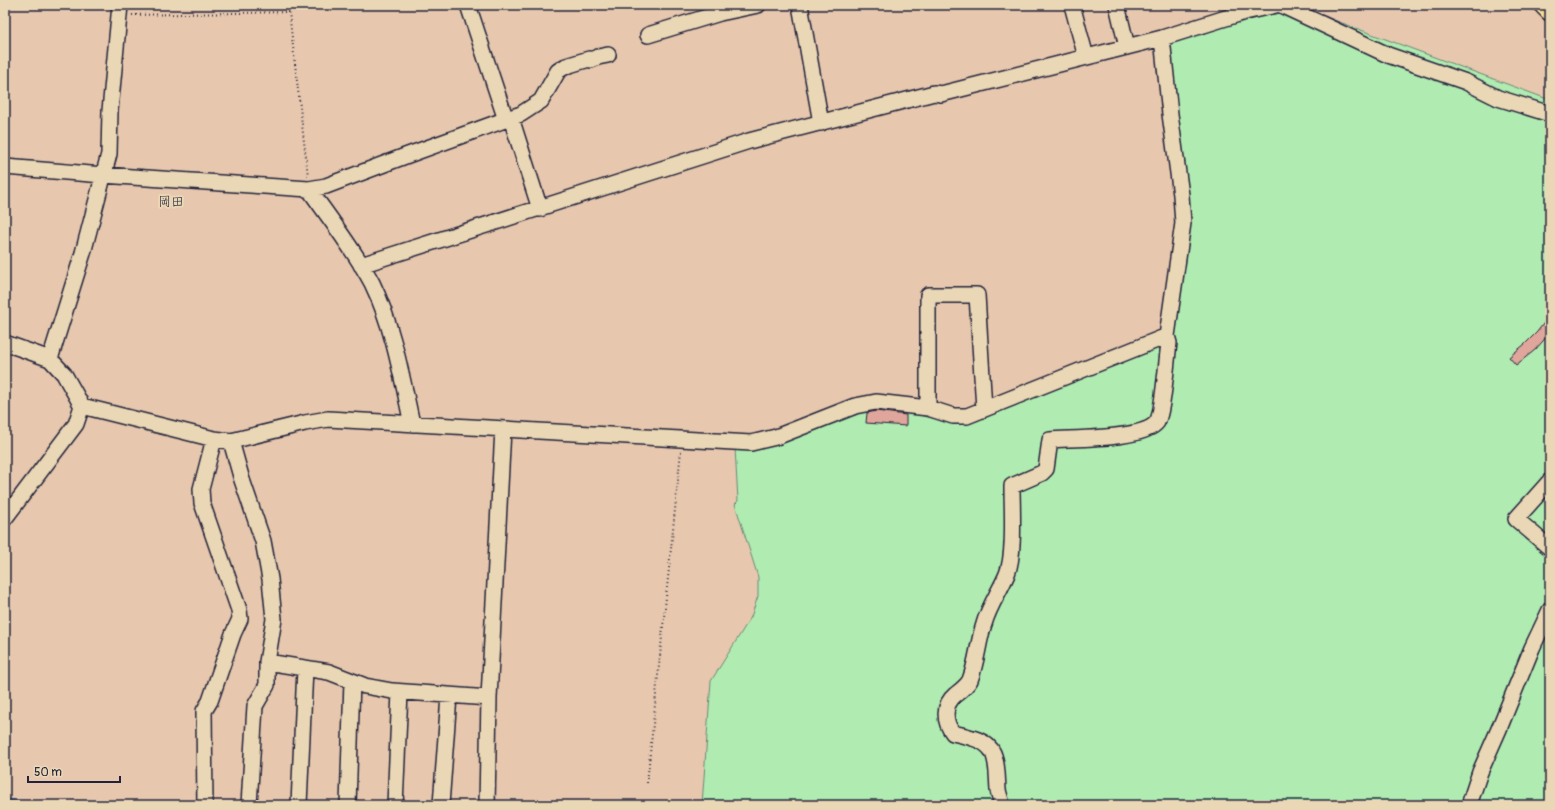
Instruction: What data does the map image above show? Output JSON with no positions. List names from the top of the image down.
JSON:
{
  "districts": ["岡田"],
  "scale_bar": "50 m"
}
